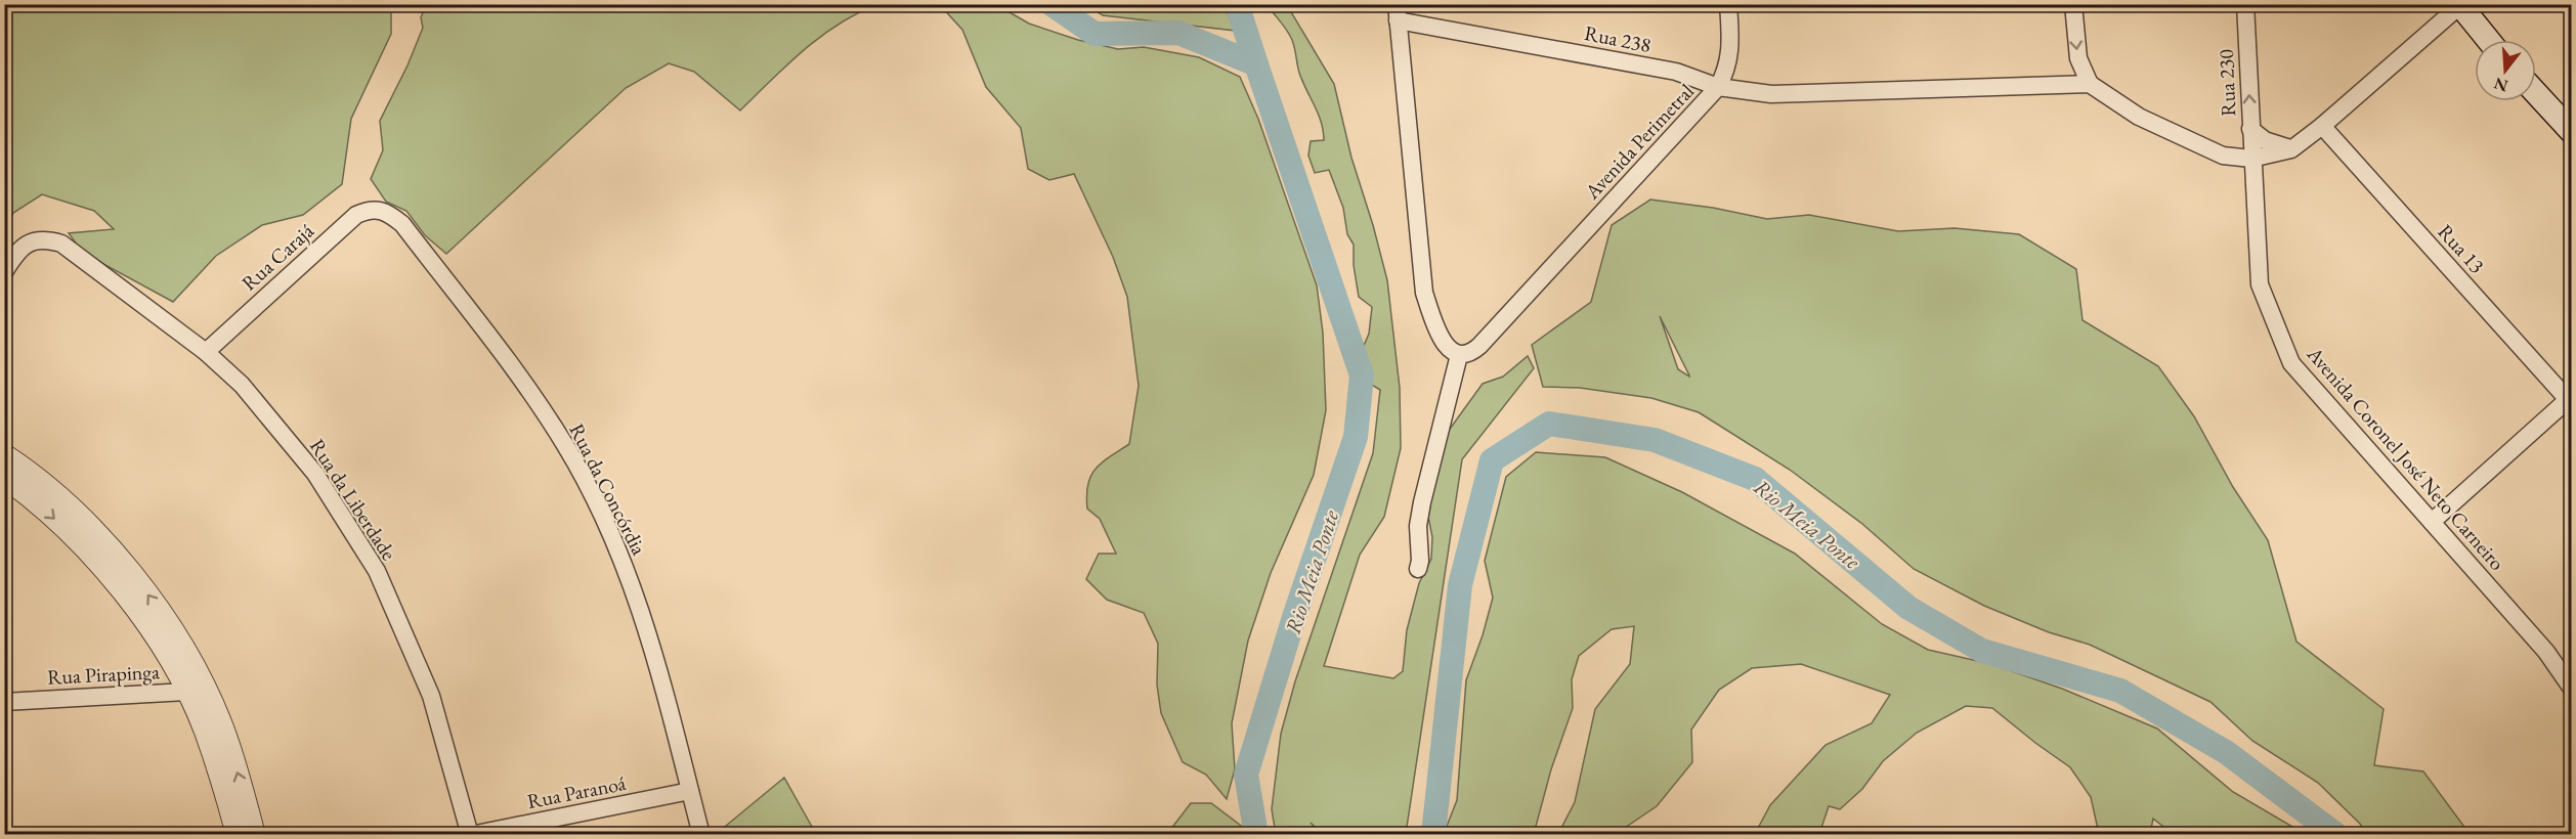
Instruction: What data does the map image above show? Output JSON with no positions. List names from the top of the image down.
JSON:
{
  "streets": {
    "street": [
      "Rua 238",
      "Rua 230",
      "Avenida Perimetral",
      "Rua 13",
      "Rua Carajá",
      "Avenida Coronel José Neto Carneiro",
      "Rua da Concórdia",
      "Rua da Liberdade",
      "Rua Pirapinga",
      "Rua Paranoá"
    ]
  },
  "crossings": [
    ["Rua 238", "Avenida Perimetral"],
    ["Rua 230", "Avenida Coronel José Neto Carneiro"],
    ["Rua Carajá", "Rua da Concórdia"],
    ["Rua Carajá", "Rua da Liberdade"],
    ["Rua da Concórdia", "Rua Paranoá"],
    ["Rua da Liberdade", "Rua Paranoá"]
  ],
  "one_way": ["Rua 230"],
  "water": ["Rio Meia Ponte"],
  "north": "bottom"
}
